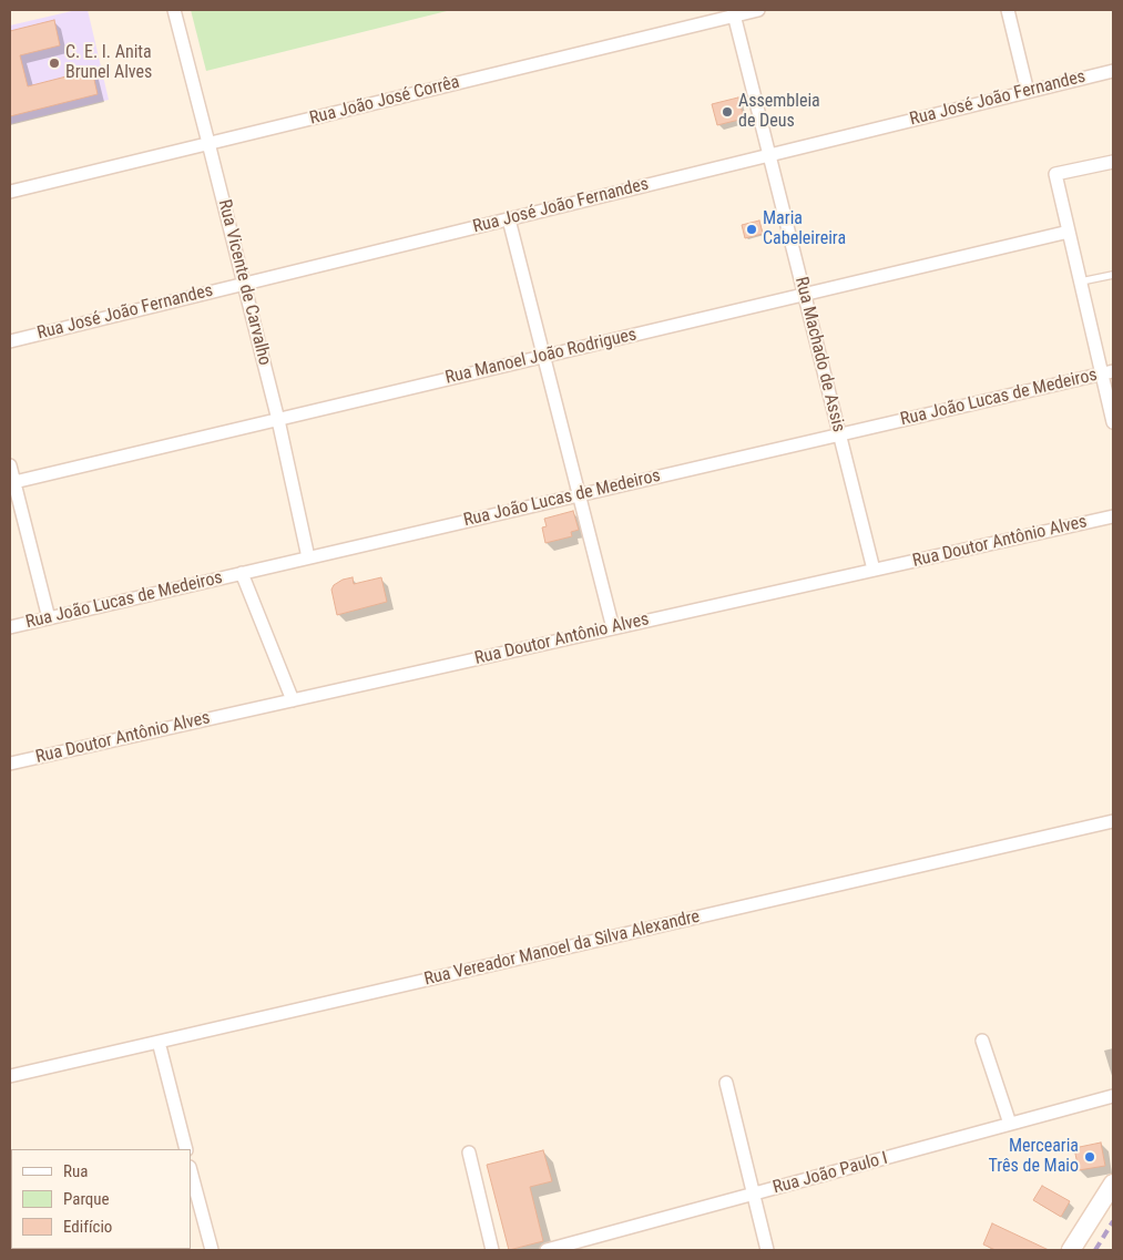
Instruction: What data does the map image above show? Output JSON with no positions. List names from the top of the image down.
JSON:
{
  "streets": {
    "street": [
      "Rua José João Fernandes",
      "Rua João José Corrêa",
      "Rua Vicente de Carvalho",
      "Rua Machado de Assis",
      "Rua Manoel João Rodrigues",
      "Rua João Lucas de Medeiros",
      "Rua Doutor Antônio Alves",
      "Rua Vereador Manoel da Silva Alexandre",
      "Rua João Paulo I"
    ]
  },
  "crossings": [
    ["Rua José João Fernandes", "Rua Vicente de Carvalho"],
    ["Rua José João Fernandes", "Rua Machado de Assis"],
    ["Rua João José Corrêa", "Rua Vicente de Carvalho"],
    ["Rua João José Corrêa", "Rua Machado de Assis"],
    ["Rua Vicente de Carvalho", "Rua Manoel João Rodrigues"],
    ["Rua Vicente de Carvalho", "Rua João Lucas de Medeiros"],
    ["Rua Machado de Assis", "Rua Manoel João Rodrigues"],
    ["Rua Machado de Assis", "Rua João Lucas de Medeiros"],
    ["Rua Machado de Assis", "Rua Doutor Antônio Alves"]
  ],
  "places": [
    "C. E. I. Anita Brunel Alves",
    "Assembleia de Deus",
    "Maria Cabeleireira",
    "Mercearia Três de Maio"
  ],
  "legend": ["Rua", "Parque", "Edifício"]
}
